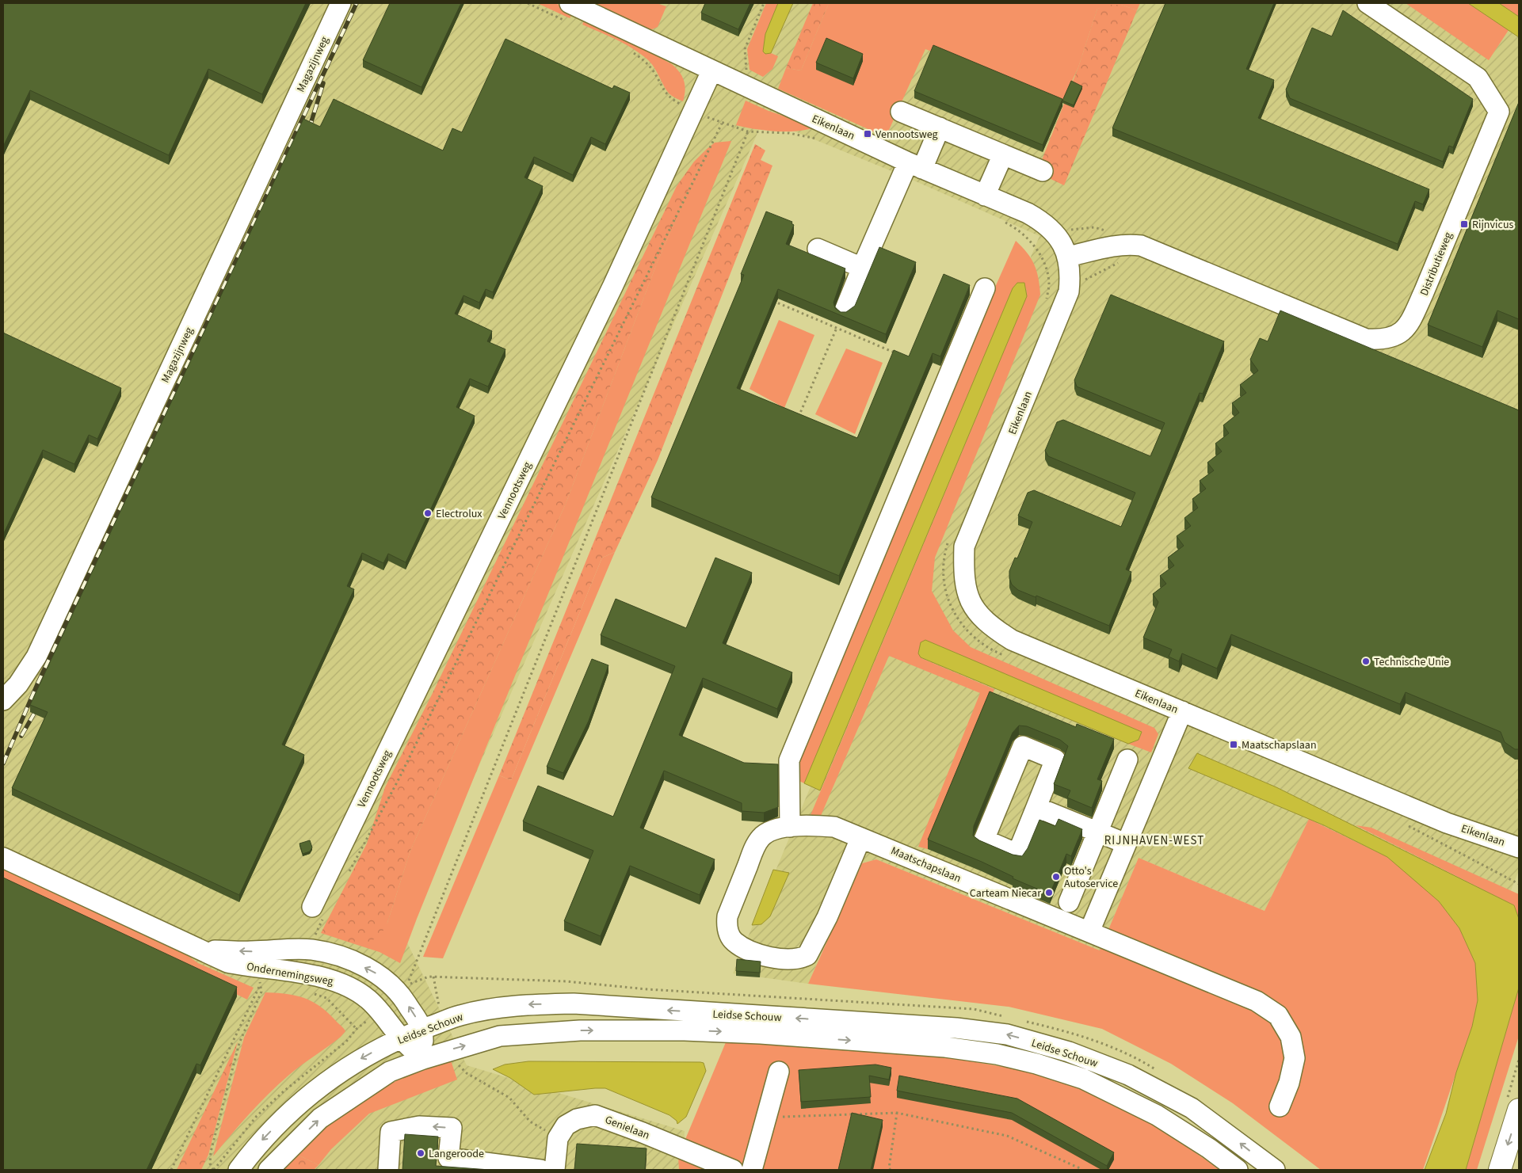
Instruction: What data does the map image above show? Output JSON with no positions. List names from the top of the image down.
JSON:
{
  "streets": {
    "street": [
      "Magazijnweg",
      "Eikenlaan",
      "Distributieweg",
      "Vennootsweg",
      "Maatschapslaan",
      "Ondernemingsweg",
      "Leidse Schouw",
      "Genielaan"
    ]
  },
  "crossings": [
    ["Eikenlaan", "Distributieweg"],
    ["Eikenlaan", "Vennootsweg"],
    ["Ondernemingsweg", "Leidse Schouw"]
  ],
  "districts": ["RIJNHAVEN-WEST"],
  "places": {
    "transit": ["Vennootsweg", "Rijnvicus", "Maatschapslaan"],
    "other": [
      "Electrolux",
      "Technische Unie",
      "Otto's Autoservice",
      "Carteam Niecar",
      "Langeroode"
    ]
  }
}
